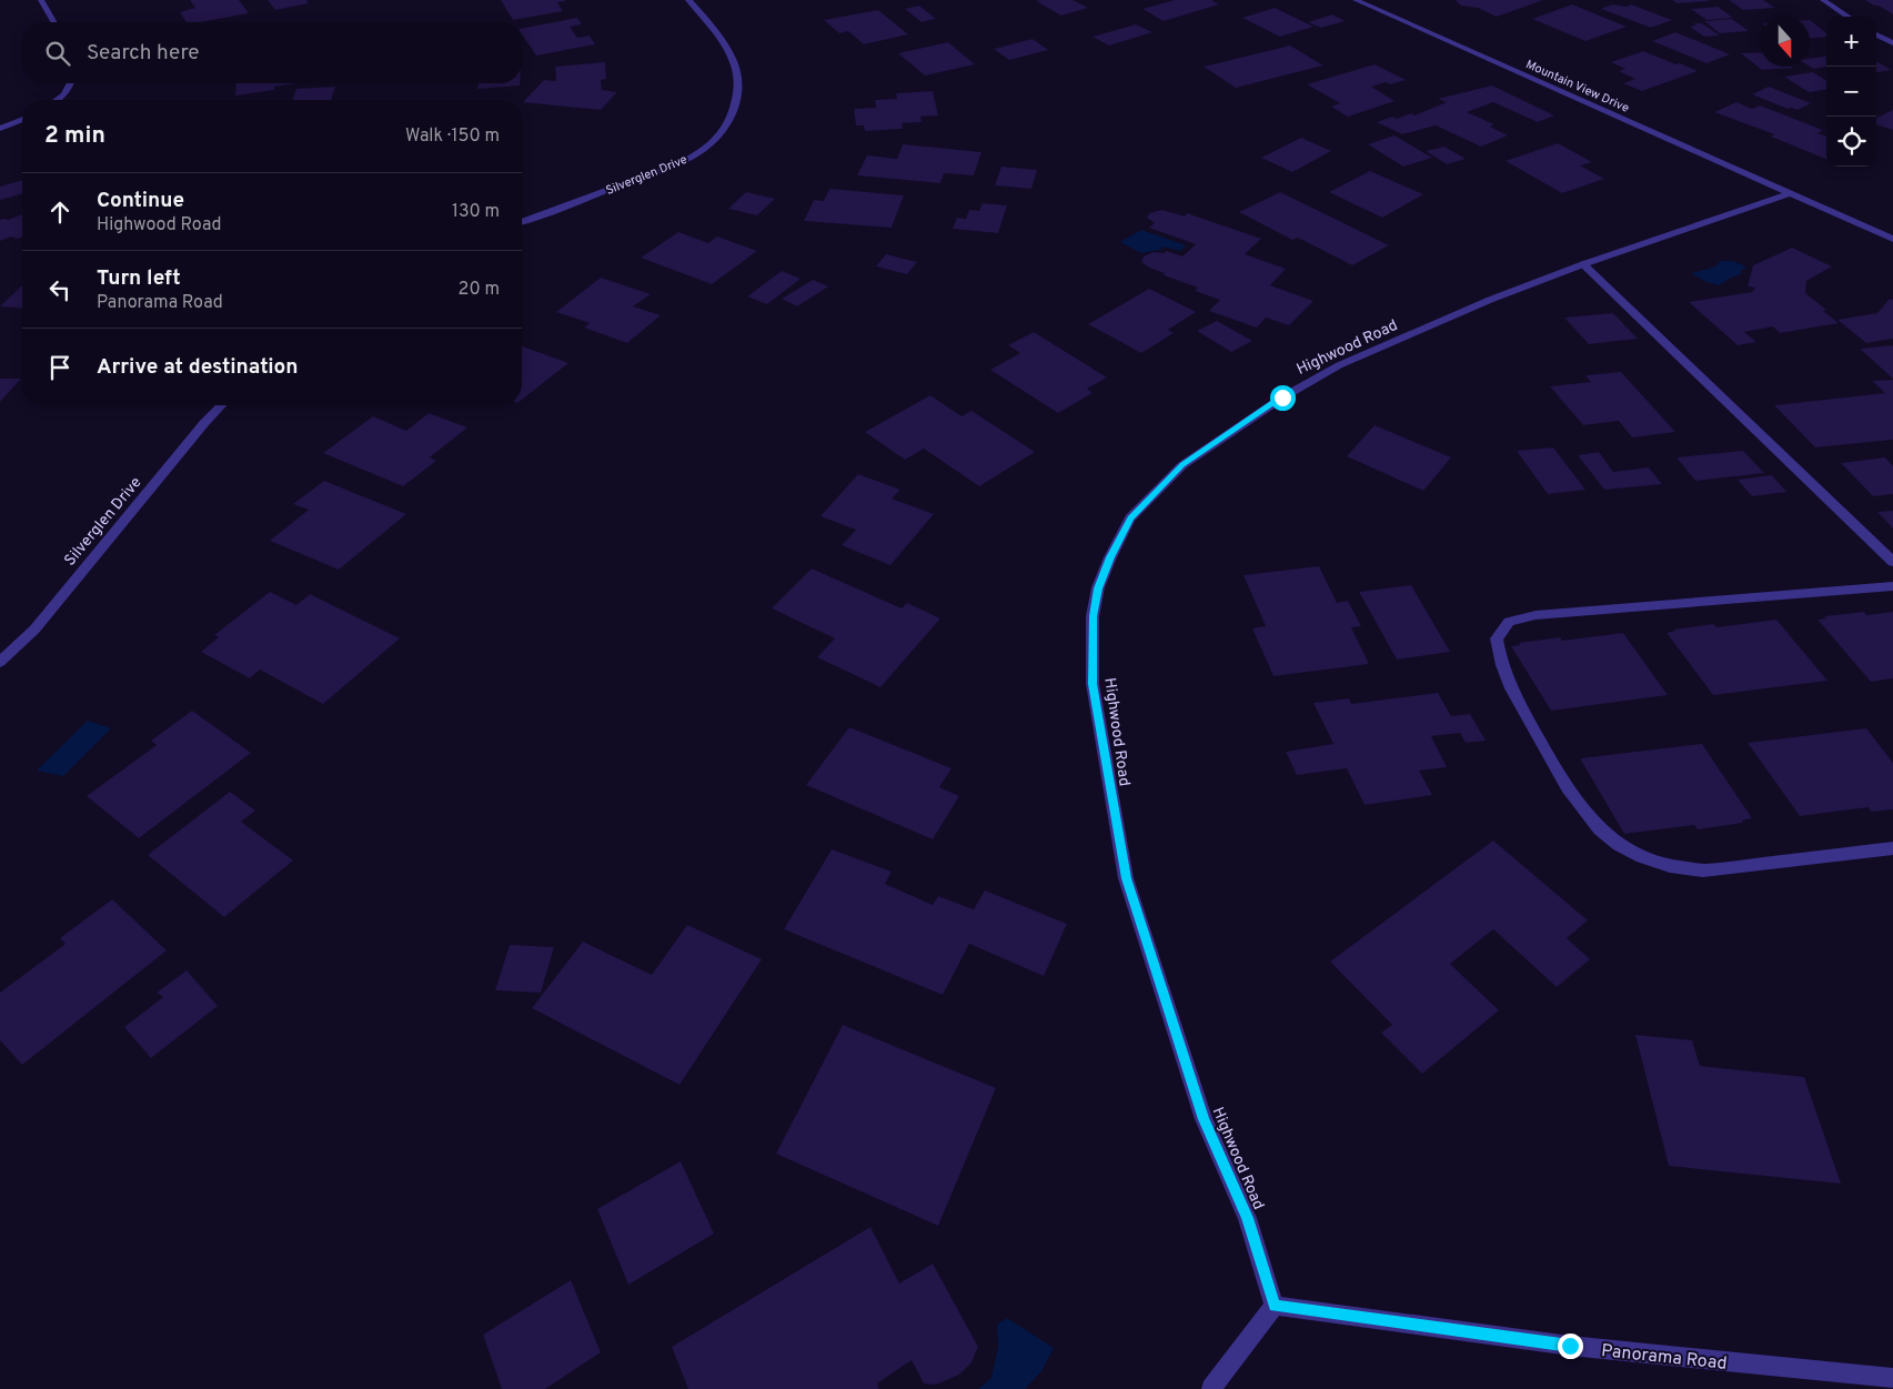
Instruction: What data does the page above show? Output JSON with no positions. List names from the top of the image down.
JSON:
{
  "streets": {
    "street": [
      "Mountain View Drive",
      "Silverglen Drive",
      "Highwood Road",
      "Panorama Road"
    ]
  },
  "crossings": [
    ["Mountain View Drive", "Highwood Road"],
    ["Highwood Road", "Panorama Road"]
  ],
  "north": "bottom",
  "page": {
    "map_buttons": ["+", "−"],
    "search": "Search here",
    "heading": ["2 min", "Walk · 150 m"],
    "list": [
      ["Continue", "Highwood Road", "130 m"],
      ["Turn left", "Panorama Road", "20 m"],
      "Arrive at destination"
    ]
  }
}
